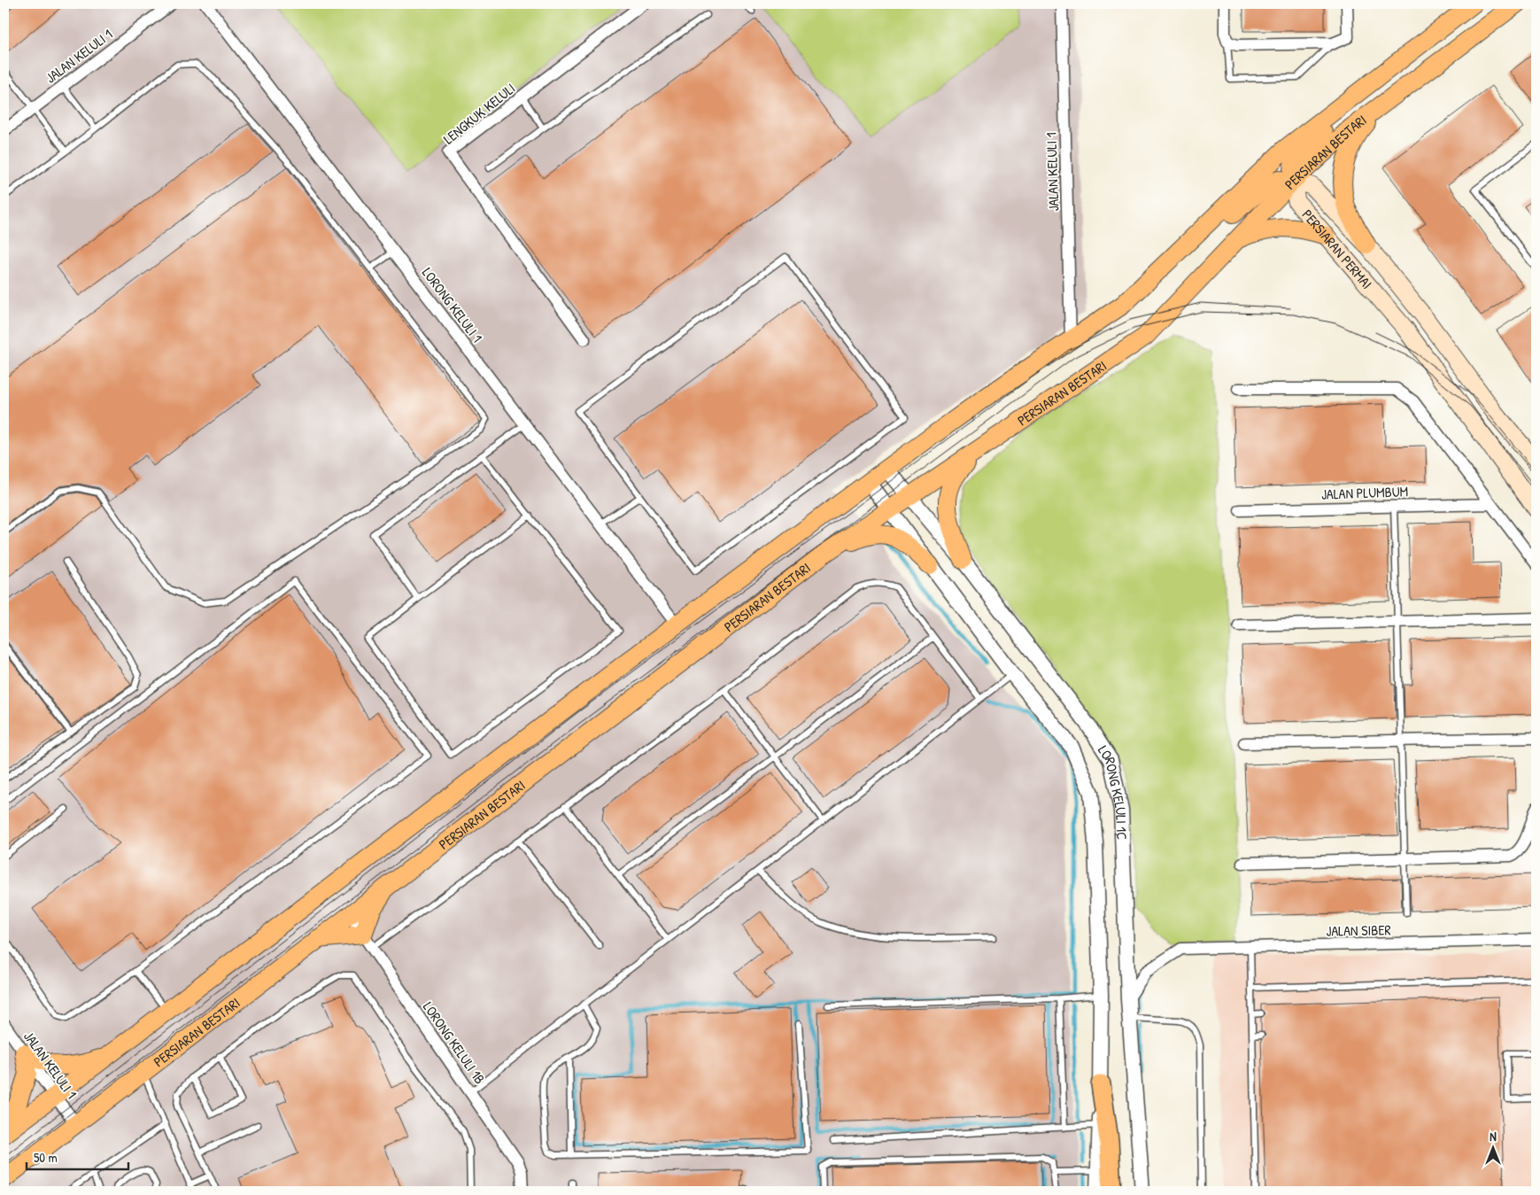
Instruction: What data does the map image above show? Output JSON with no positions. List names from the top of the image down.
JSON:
{
  "streets": {
    "main road": ["PERSIARAN BESTARI", "PERSIARAN PERMAI"],
    "street": [
      "JALAN KELULI 1",
      "LENGKUK KELULI",
      "LORONG KELULI 1",
      "JALAN PLUMBUM",
      "LORONG KELULI 1C",
      "JALAN SIBER",
      "LORONG KELULI 1B"
    ]
  },
  "crossings": [
    ["JALAN KELULI 1", "PERSIARAN BESTARI"],
    ["PERSIARAN BESTARI", "PERSIARAN PERMAI"],
    ["PERSIARAN BESTARI", "LORONG KELULI 1"],
    ["PERSIARAN BESTARI", "LORONG KELULI 1C"],
    ["PERSIARAN BESTARI", "LORONG KELULI 1B"],
    ["LORONG KELULI 1C", "JALAN SIBER"]
  ],
  "scale_bar": "50 m",
  "north": "top"
}
